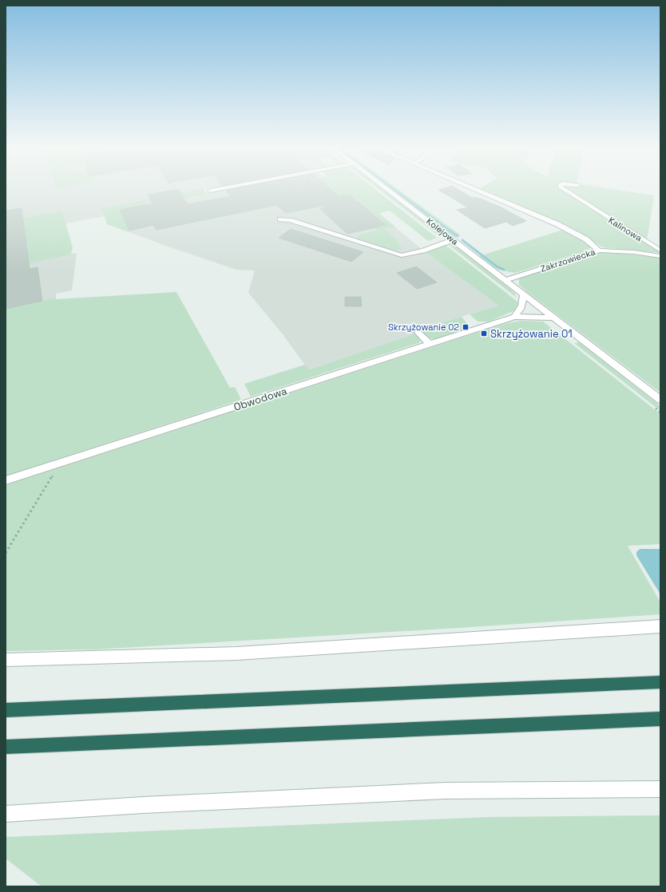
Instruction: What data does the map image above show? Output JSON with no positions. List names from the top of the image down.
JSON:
{
  "streets": {
    "street": [
      "Kalinowa",
      "Kolejowa",
      "Zakrzowiecka",
      "Obwodowa"
    ]
  },
  "crossings": [
    ["Kalinowa", "Zakrzowiecka"],
    ["Kolejowa", "Zakrzowiecka"],
    ["Kolejowa", "Obwodowa"]
  ],
  "places": {
    "transit": ["Skrzyżowanie 02", "Skrzyżowanie 01"]
  }
}
